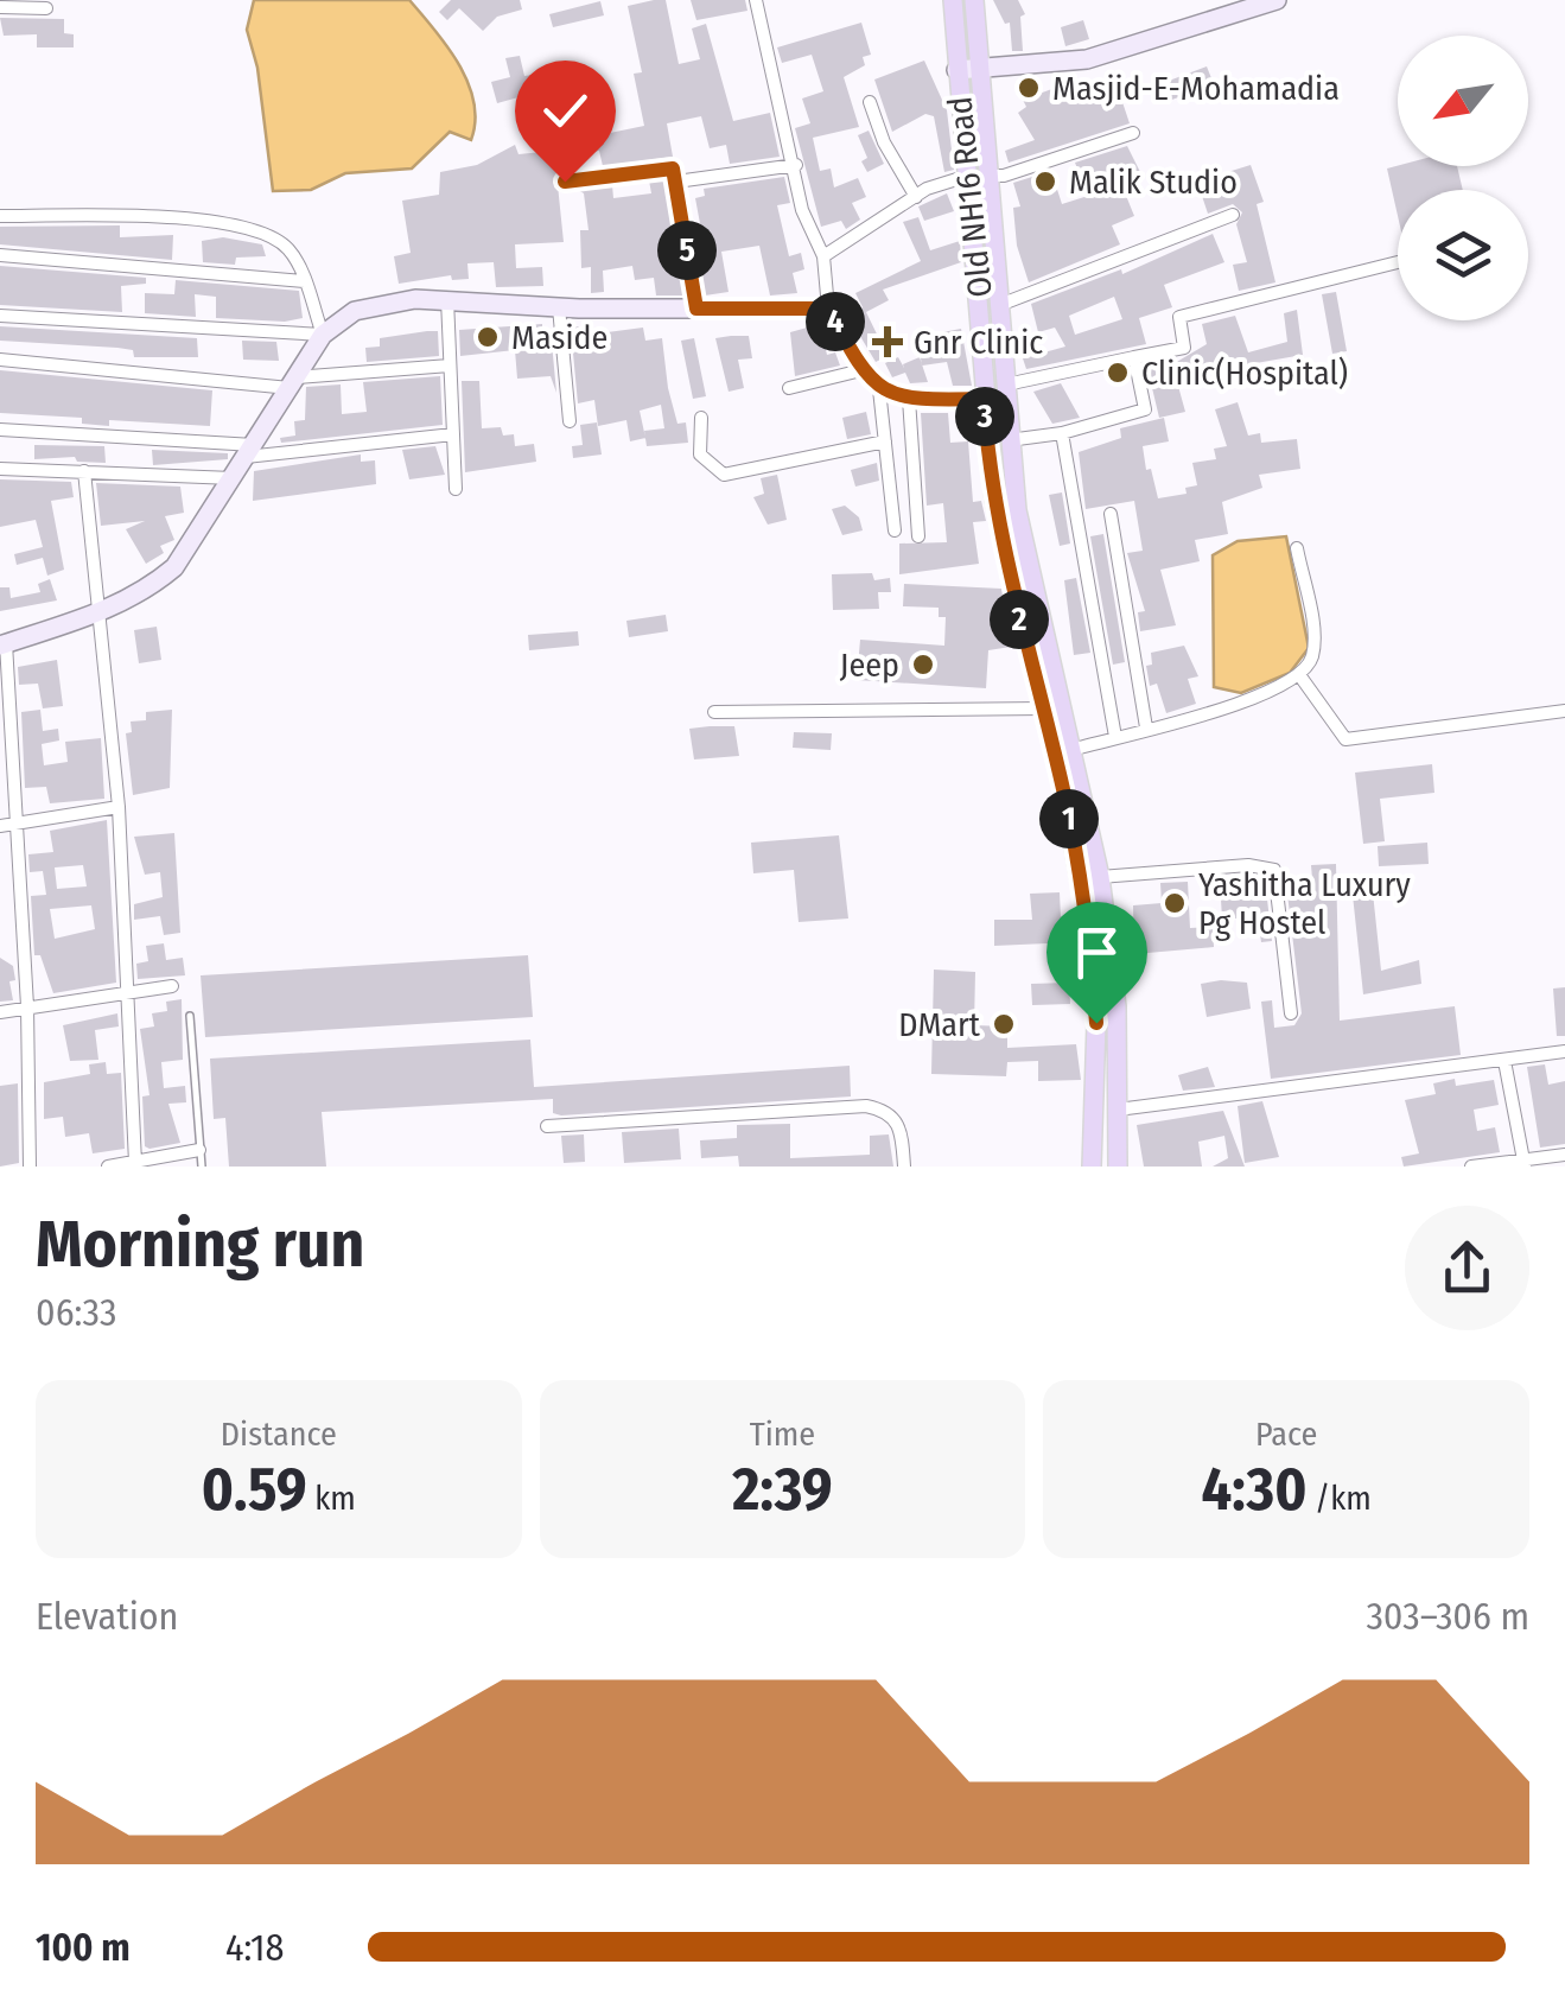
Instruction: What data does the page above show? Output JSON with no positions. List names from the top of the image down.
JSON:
{
  "streets": {
    "main road": ["Old NH16 Road"]
  },
  "places": {
    "other": [
      "Masjid-E-Mohamadia",
      "Malik Studio",
      "Maside",
      "Clinic(Hospital)",
      "Jeep",
      "Yashitha Luxury Pg Hostel",
      "DMart"
    ],
    "health": ["Gnr Clinic"]
  },
  "north": "bottom left",
  "page": {
    "pins": [
      "5",
      "4",
      "3",
      "2",
      "1"
    ],
    "heading": ["Morning run", "06:33"],
    "stats": [
      ["Distance", "0.59 km"],
      ["Time", "2:39"],
      ["Pace", "4:30 /km"]
    ],
    "chart": ["Elevation", "303–306 m"],
    "list": [
      {
        "name": "100 m",
        "note": "4:18"
      }
    ]
  }
}
